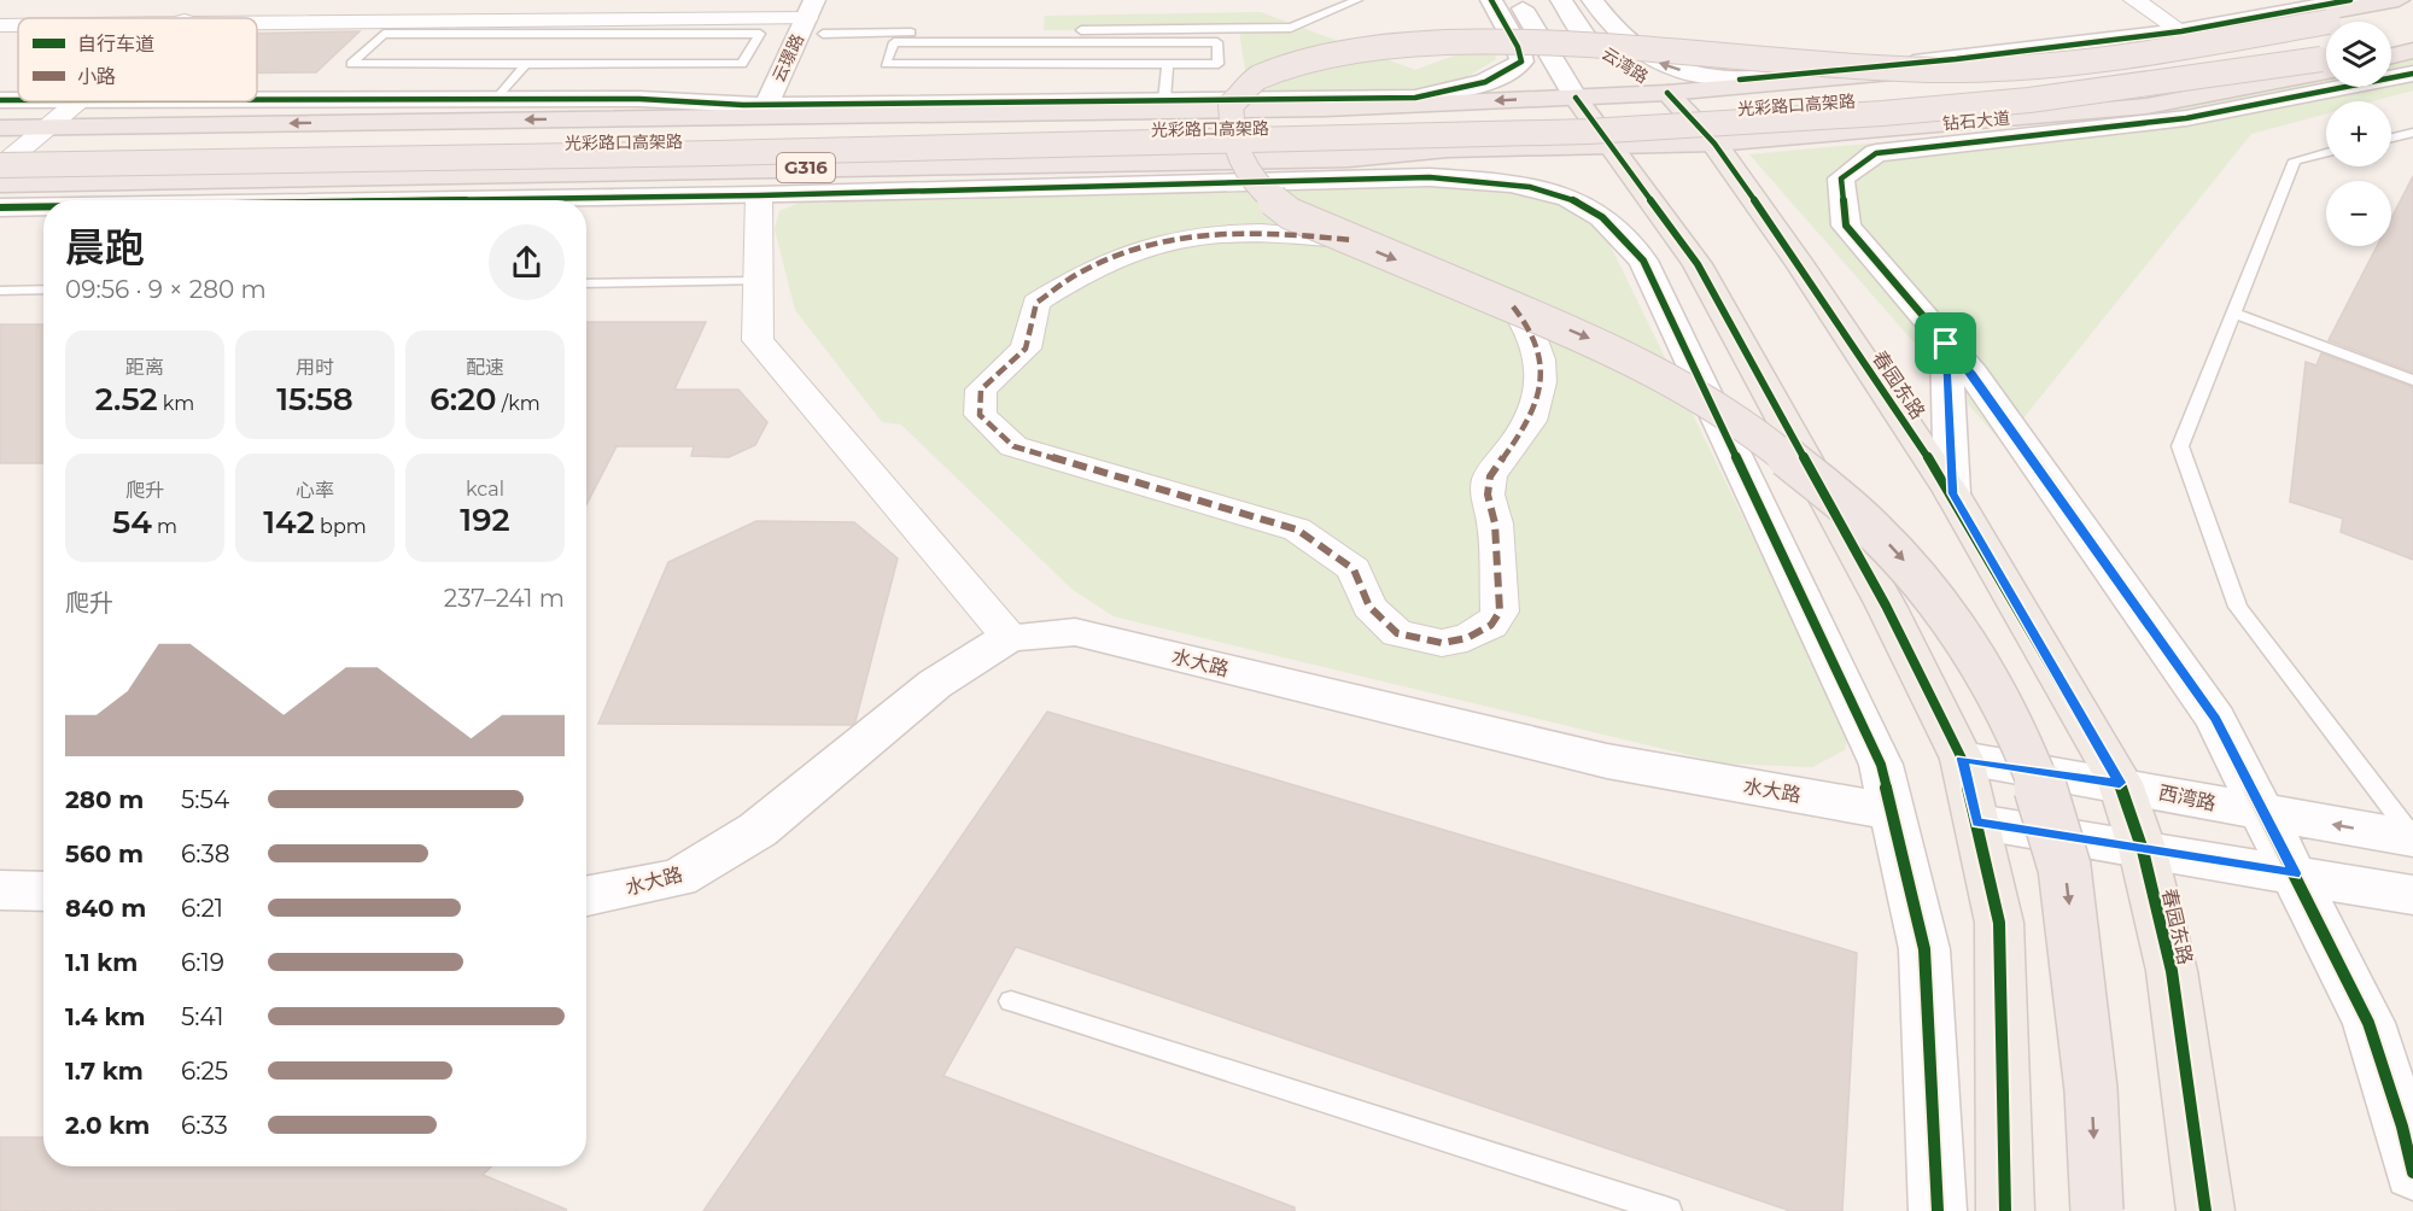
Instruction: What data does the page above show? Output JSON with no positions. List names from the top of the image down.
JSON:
{
  "streets": {
    "highway": ["光彩路口高架路", "钻石大道", "G316"],
    "main road": ["春园东路"],
    "street": [
      "云璟路",
      "云湾路",
      "水大路",
      "西湾路"
    ]
  },
  "crossings": [
    ["云湾路", "春园东路"],
    ["钻石大道", "G316"],
    ["钻石大道", "春园东路"],
    ["春园东路", "西湾路"]
  ],
  "legend": ["自行车道", "小路"],
  "page": {
    "map_buttons": ["+", "−"],
    "heading": ["晨跑", "09:56 · 9 × 280 m"],
    "stats": [
      ["距离", "2.52 km"],
      ["用时", "15:58"],
      ["配速", "6:20 /km"],
      ["爬升", "54 m"],
      ["心率", "142 bpm"],
      ["kcal", "192"]
    ],
    "chart": ["爬升", "237–241 m"],
    "list": [
      {
        "name": "280 m",
        "note": "5:54"
      },
      {
        "name": "560 m",
        "note": "6:38"
      },
      {
        "name": "840 m",
        "note": "6:21"
      },
      {
        "name": "1.1 km",
        "note": "6:19"
      },
      {
        "name": "1.4 km",
        "note": "5:41"
      },
      {
        "name": "1.7 km",
        "note": "6:25"
      },
      {
        "name": "2.0 km",
        "note": "6:33"
      }
    ]
  }
}
